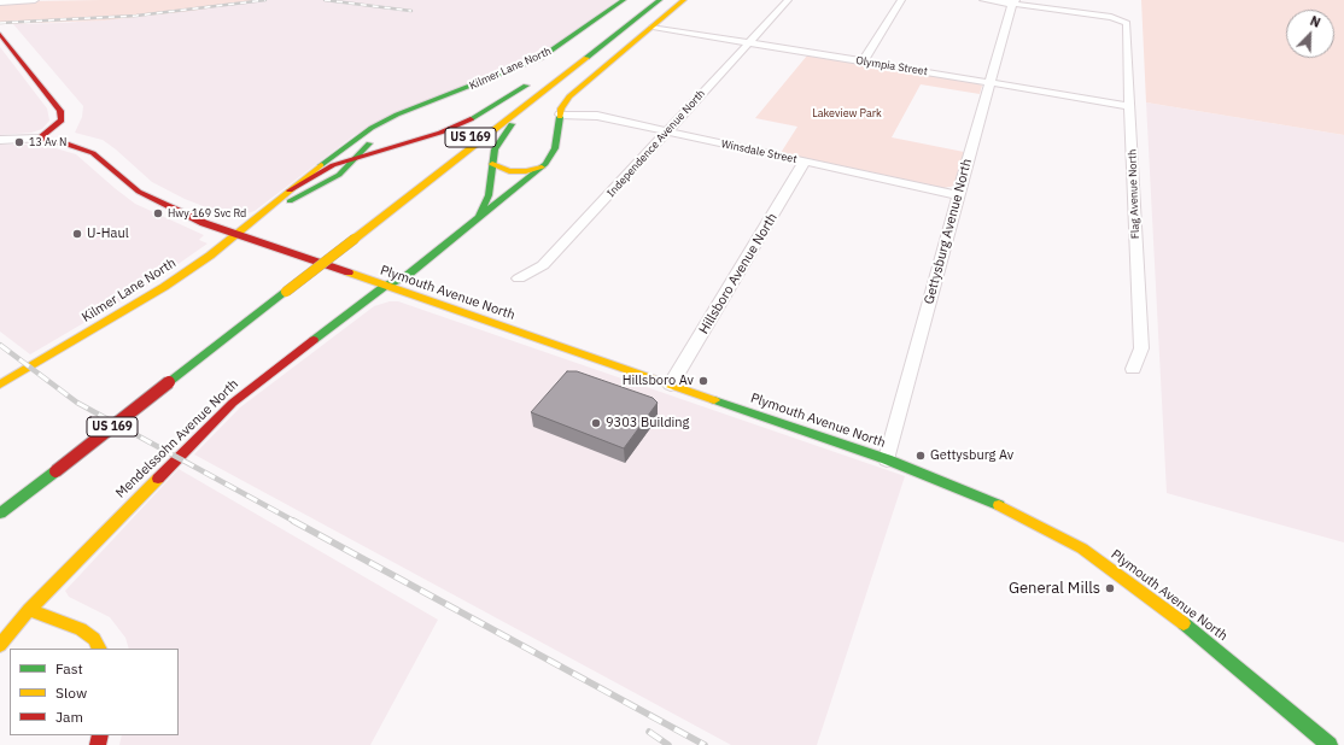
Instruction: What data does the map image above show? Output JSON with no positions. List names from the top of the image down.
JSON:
{
  "streets": {
    "main road": [
      "Kilmer Lane North",
      "US 169",
      "Plymouth Avenue North",
      "Mendelssohn Avenue North"
    ],
    "street": [
      "Olympia Street",
      "Independence Avenue North",
      "Winsdale Street",
      "Flag Avenue North",
      "Gettysburg Avenue North",
      "Hillsboro Avenue North"
    ]
  },
  "crossings": [
    ["Olympia Street", "Independence Avenue North"],
    ["Olympia Street", "Flag Avenue North"],
    ["Olympia Street", "Gettysburg Avenue North"],
    ["Olympia Street", "Mendelssohn Avenue North"],
    ["Kilmer Lane North", "Plymouth Avenue North"],
    ["Independence Avenue North", "Winsdale Street"],
    ["Winsdale Street", "Gettysburg Avenue North"],
    ["Winsdale Street", "Hillsboro Avenue North"],
    ["Winsdale Street", "Mendelssohn Avenue North"],
    ["Flag Avenue North", "Gettysburg Avenue North"],
    ["Gettysburg Avenue North", "Plymouth Avenue North"],
    ["Hillsboro Avenue North", "Plymouth Avenue North"],
    ["Plymouth Avenue North", "Mendelssohn Avenue North"]
  ],
  "parks": ["Lakeview Park"],
  "places": [
    "13 Av N",
    "Hwy 169 Svc Rd",
    "U-Haul",
    "Hillsboro Av",
    "9303 Building",
    "Gettysburg Av",
    "General Mills"
  ],
  "legend": ["Fast", "Slow", "Jam"],
  "north": "top right"
}
